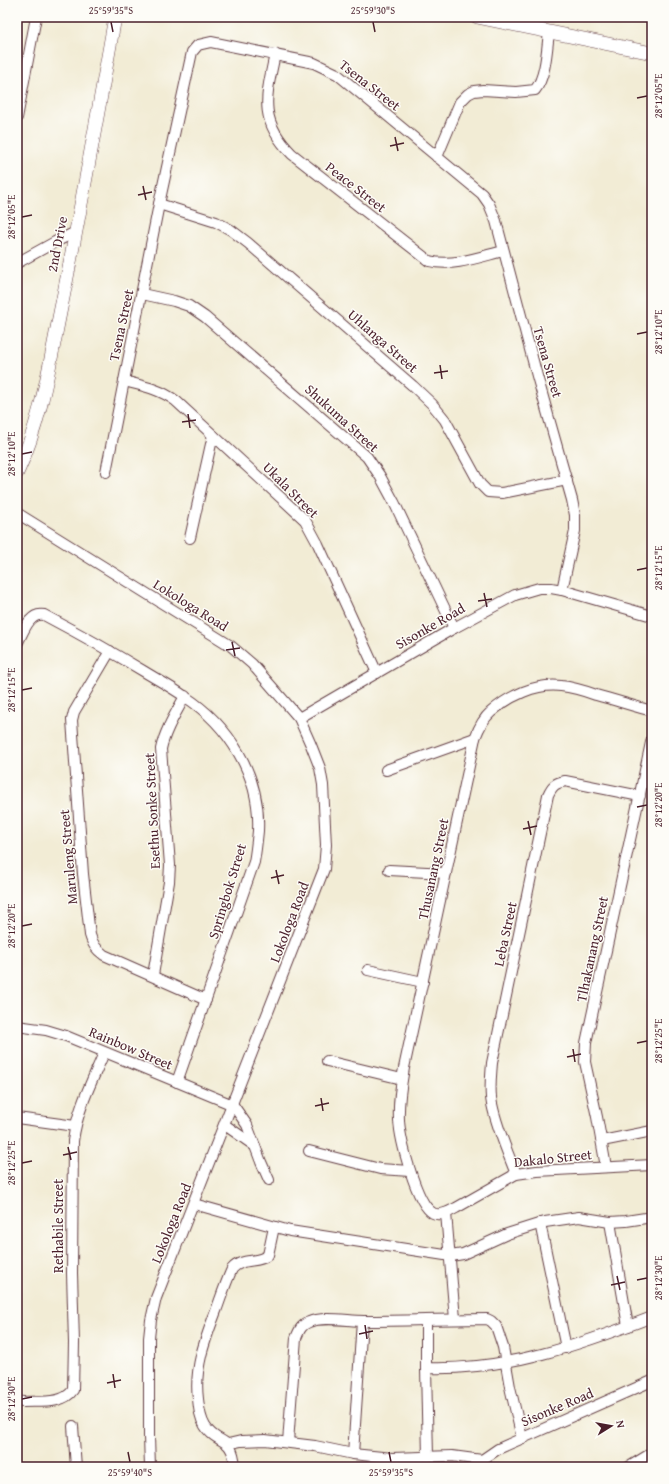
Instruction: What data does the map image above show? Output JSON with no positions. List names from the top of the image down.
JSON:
{
  "streets": {
    "street": [
      "Tsena Street",
      "Peace Street",
      "2nd Drive",
      "Uhlanga Street",
      "Shukuma Street",
      "Ukala Street",
      "Lokologa Road",
      "Sisonke Road",
      "Esethu Sonke Street",
      "Maruleng Street",
      "Thusanang Street",
      "Springbok Street",
      "Leba Street",
      "Tlhakanang Street",
      "Rainbow Street",
      "Dakalo Street",
      "Rethabile Street"
    ]
  },
  "crossings": [
    ["Tsena Street", "Peace Street"],
    ["Tsena Street", "Uhlanga Street"],
    ["Tsena Street", "Shukuma Street"],
    ["Tsena Street", "Ukala Street"],
    ["Tsena Street", "Sisonke Road"],
    ["Shukuma Street", "Sisonke Road"],
    ["Ukala Street", "Sisonke Road"],
    ["Lokologa Road", "Sisonke Road"],
    ["Lokologa Road", "Rainbow Street"],
    ["Esethu Sonke Street", "Maruleng Street"],
    ["Esethu Sonke Street", "Springbok Street"],
    ["Maruleng Street", "Springbok Street"],
    ["Thusanang Street", "Dakalo Street"],
    ["Springbok Street", "Rainbow Street"],
    ["Leba Street", "Tlhakanang Street"],
    ["Leba Street", "Dakalo Street"],
    ["Tlhakanang Street", "Dakalo Street"],
    ["Rainbow Street", "Rethabile Street"]
  ],
  "north": "right",
  "coordinates": [
    "25°59'35\"S",
    "25°59'30\"S",
    "28°12'05\"E",
    "28°12'10\"E",
    "28°12'15\"E",
    "28°12'20\"E",
    "28°12'25\"E",
    "28°12'30\"E",
    "25°59'40\"S"
  ]
}
